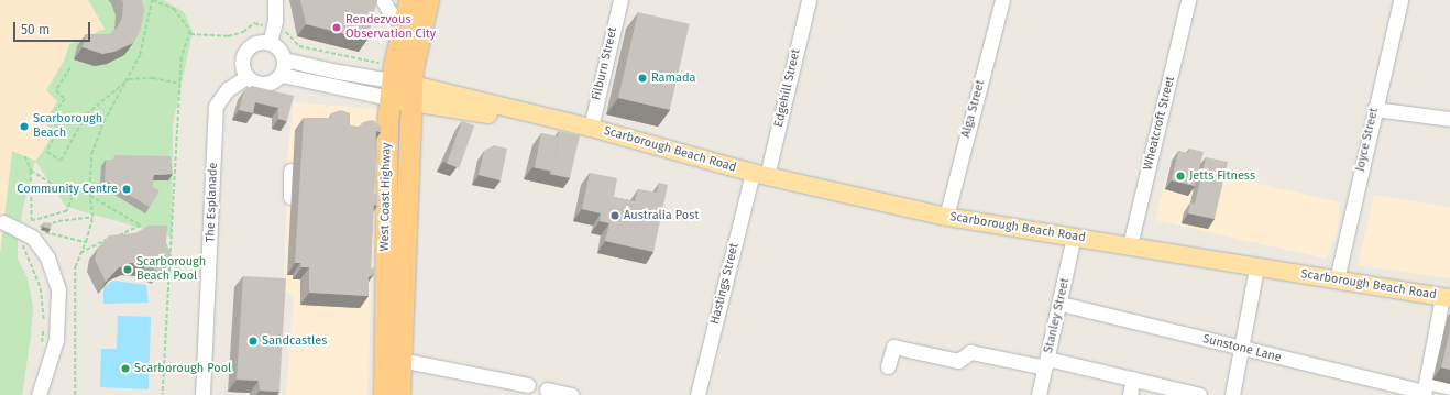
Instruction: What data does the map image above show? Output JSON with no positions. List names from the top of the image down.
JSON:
{
  "streets": {
    "highway": ["West Coast Highway"],
    "main road": ["Scarborough Beach Road"],
    "street": [
      "Filburn Street",
      "Edgehill Street",
      "Alga Street",
      "Wheatcroft Street",
      "Joyce Street",
      "The Esplanade",
      "Hastings Street",
      "Stanley Street",
      "Sunstone Lane"
    ]
  },
  "crossings": [
    ["Filburn Street", "Scarborough Beach Road"],
    ["Edgehill Street", "Scarborough Beach Road"],
    ["Edgehill Street", "Hastings Street"],
    ["Alga Street", "Scarborough Beach Road"],
    ["Wheatcroft Street", "Scarborough Beach Road"],
    ["Joyce Street", "Scarborough Beach Road"],
    ["Scarborough Beach Road", "West Coast Highway"],
    ["Scarborough Beach Road", "The Esplanade"],
    ["Scarborough Beach Road", "Hastings Street"],
    ["Scarborough Beach Road", "Stanley Street"],
    ["Stanley Street", "Sunstone Lane"]
  ],
  "places": [
    "Rendezvous Observation City",
    "Ramada",
    "Scarborough Beach",
    "Jetts Fitness",
    "Community Centre",
    "Australia Post",
    "Scarborough Beach Pool",
    "Sandcastles",
    "Scarborough Pool"
  ],
  "scale_bar": "50 m"
}
